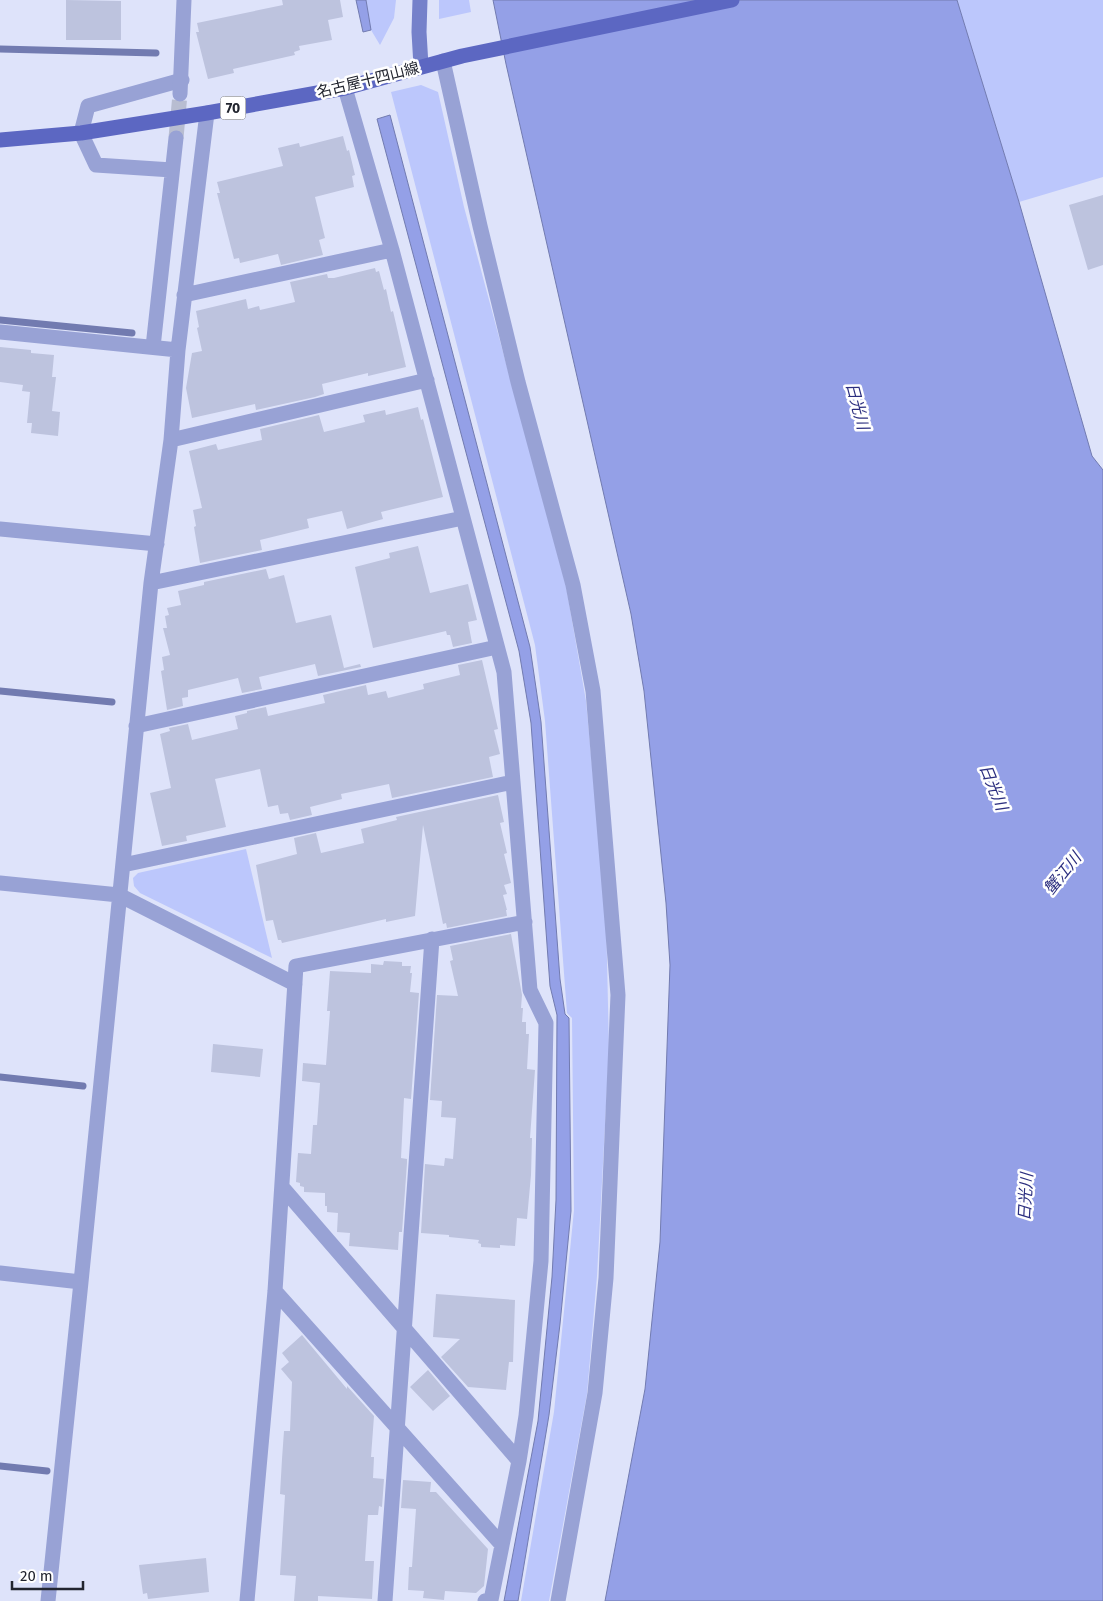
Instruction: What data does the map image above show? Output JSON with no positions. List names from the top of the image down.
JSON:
{
  "streets": {
    "main road": ["名古屋十四山線", "70"]
  },
  "water": ["日光川", "蟹江川"],
  "scale_bar": "20 m"
}
